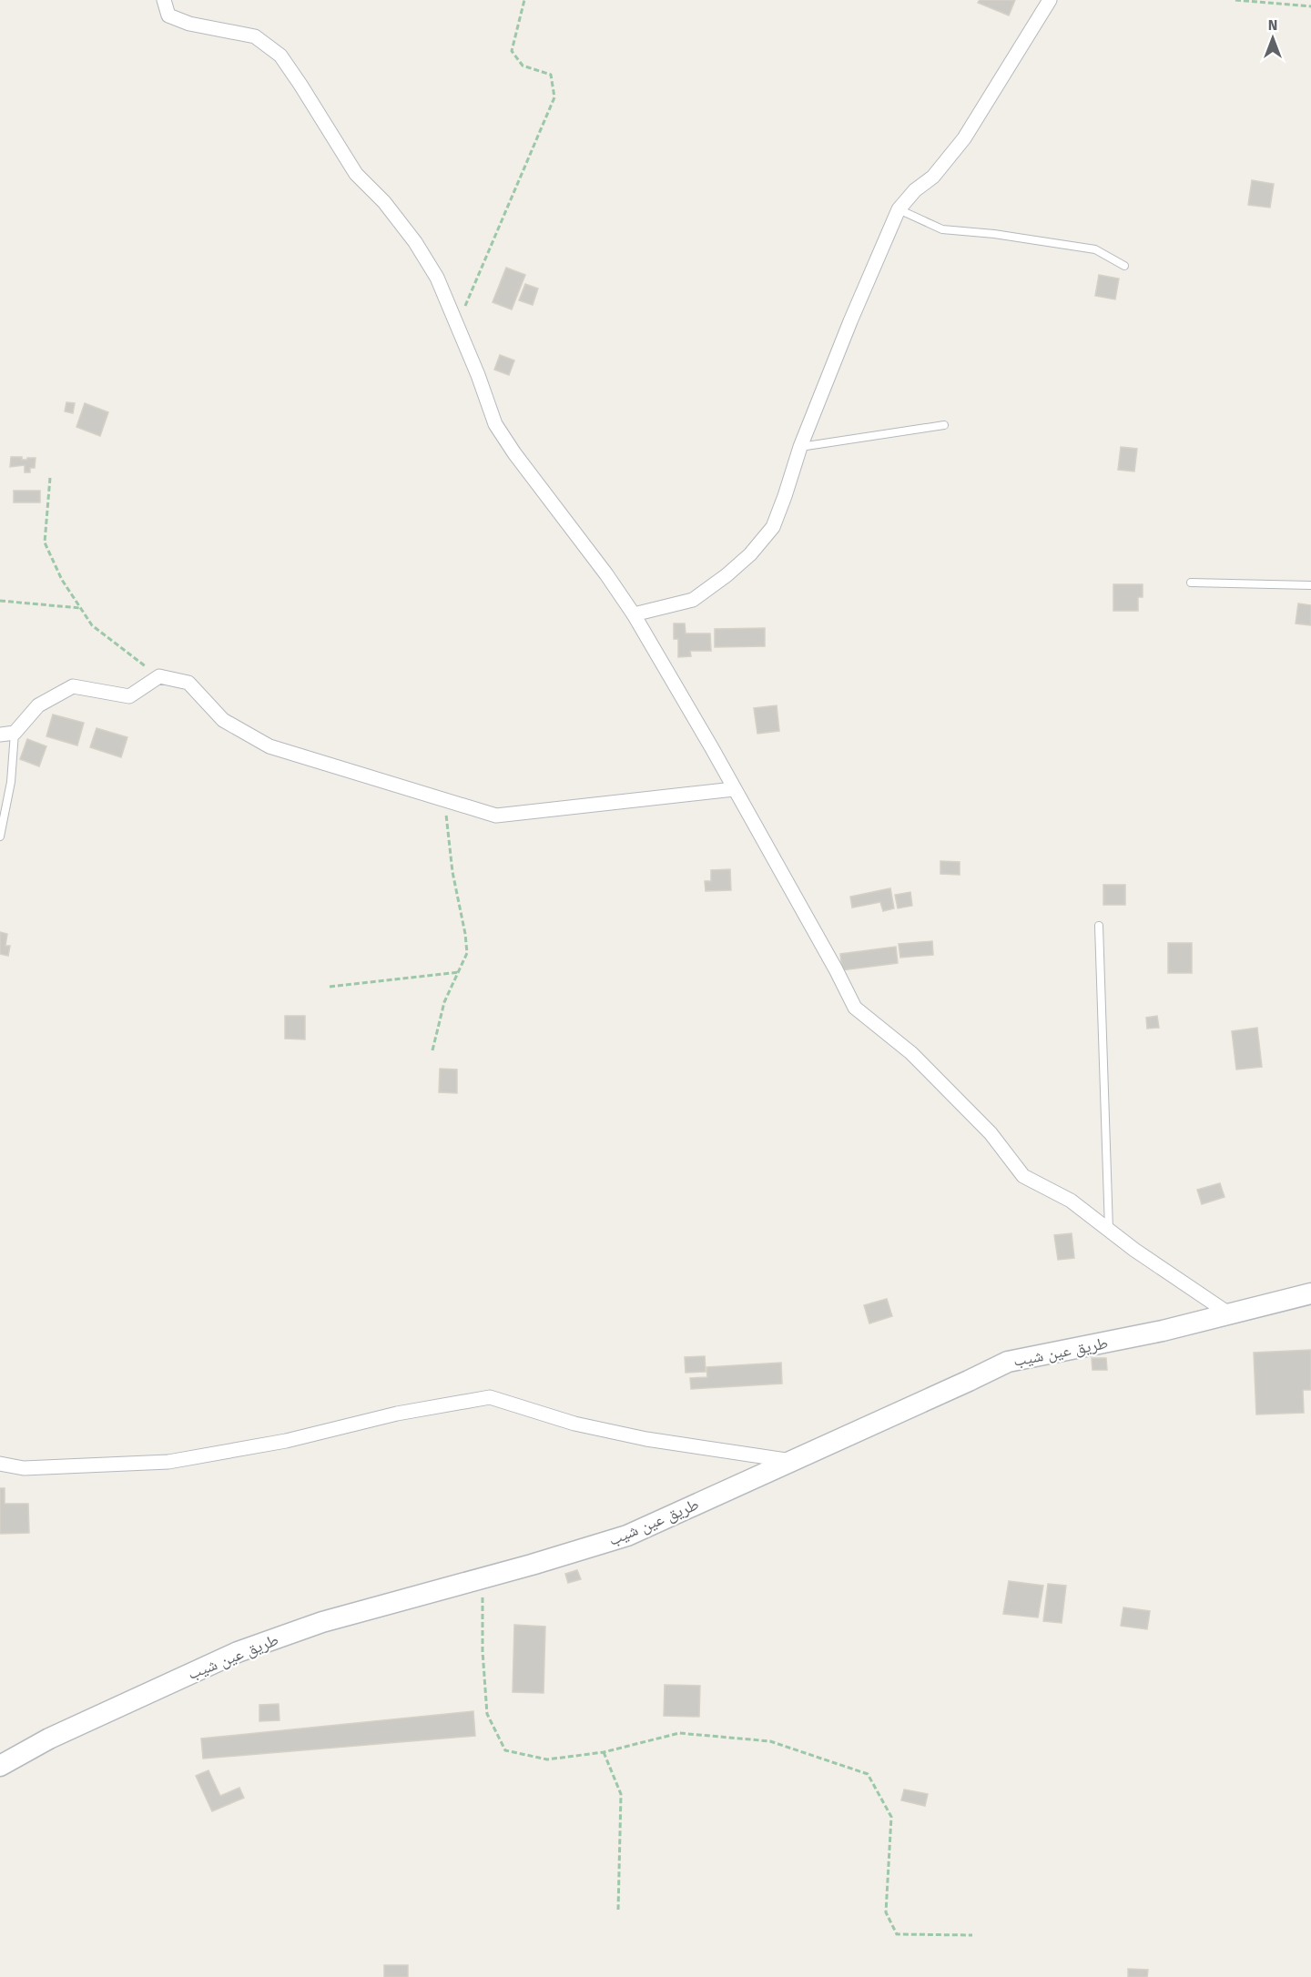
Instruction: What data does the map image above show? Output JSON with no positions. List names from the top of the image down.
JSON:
{
  "streets": {
    "main road": ["طريق عين شيب"]
  },
  "north": "top"
}
